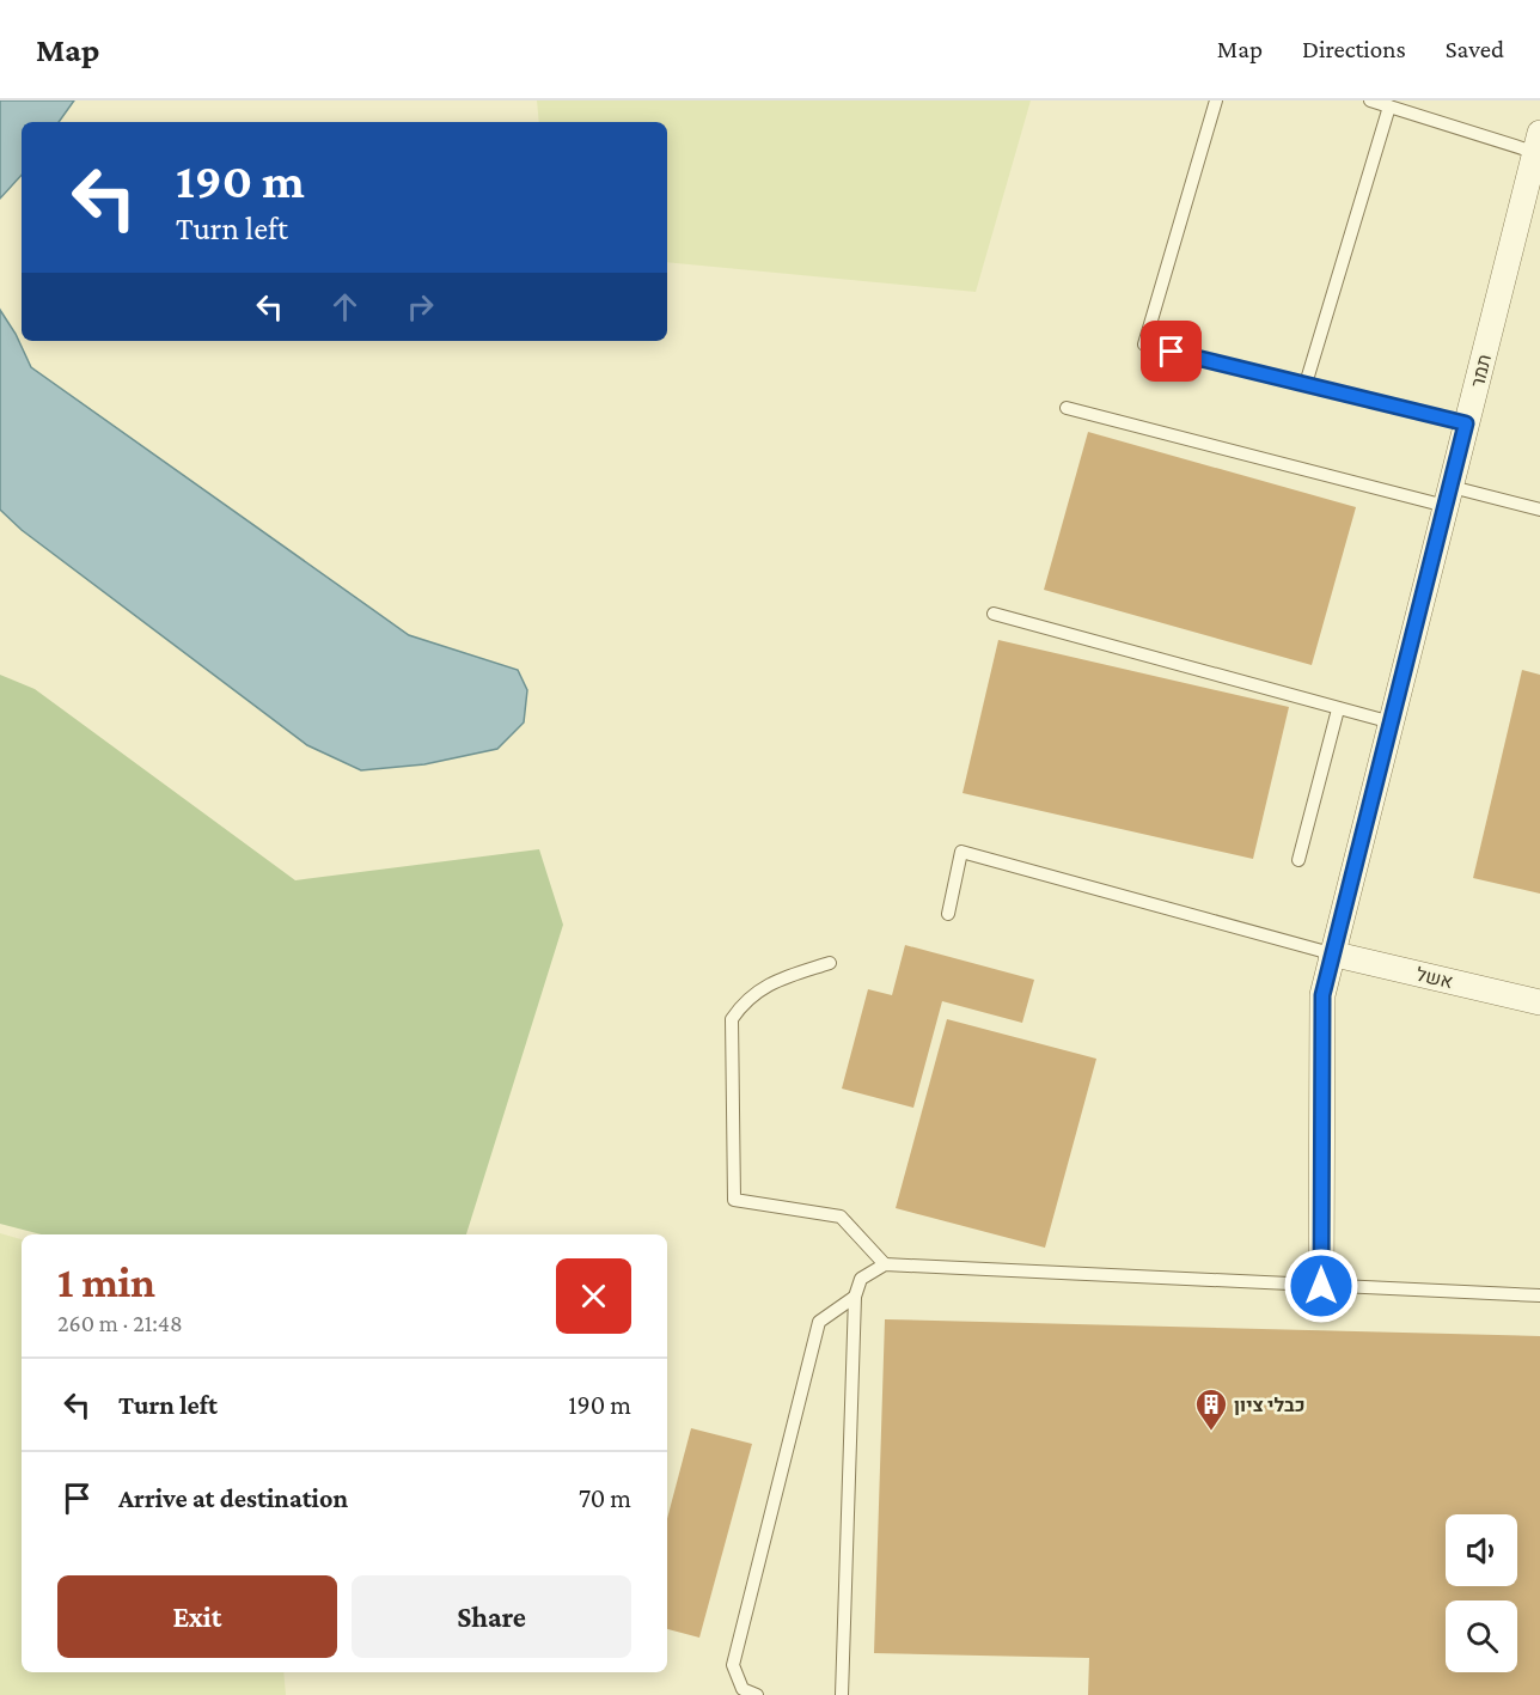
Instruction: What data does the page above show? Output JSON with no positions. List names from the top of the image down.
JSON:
{
  "streets": {
    "street": ["תמר", "אשל"]
  },
  "crossings": [
    ["תמר", "אשל"]
  ],
  "places": {
    "building": ["כבלי ציון"]
  },
  "page": {
    "header": "Map",
    "nav": ["Map", "Directions", "Saved"],
    "turn": ["190 m", "Turn left"],
    "heading": ["1 min", "260 m · 21:48"],
    "list": [
      {
        "name": "Turn left",
        "value": "190 m"
      },
      {
        "name": "Arrive at destination",
        "value": "70 m"
      }
    ],
    "buttons": ["Exit", "Share"]
  }
}
